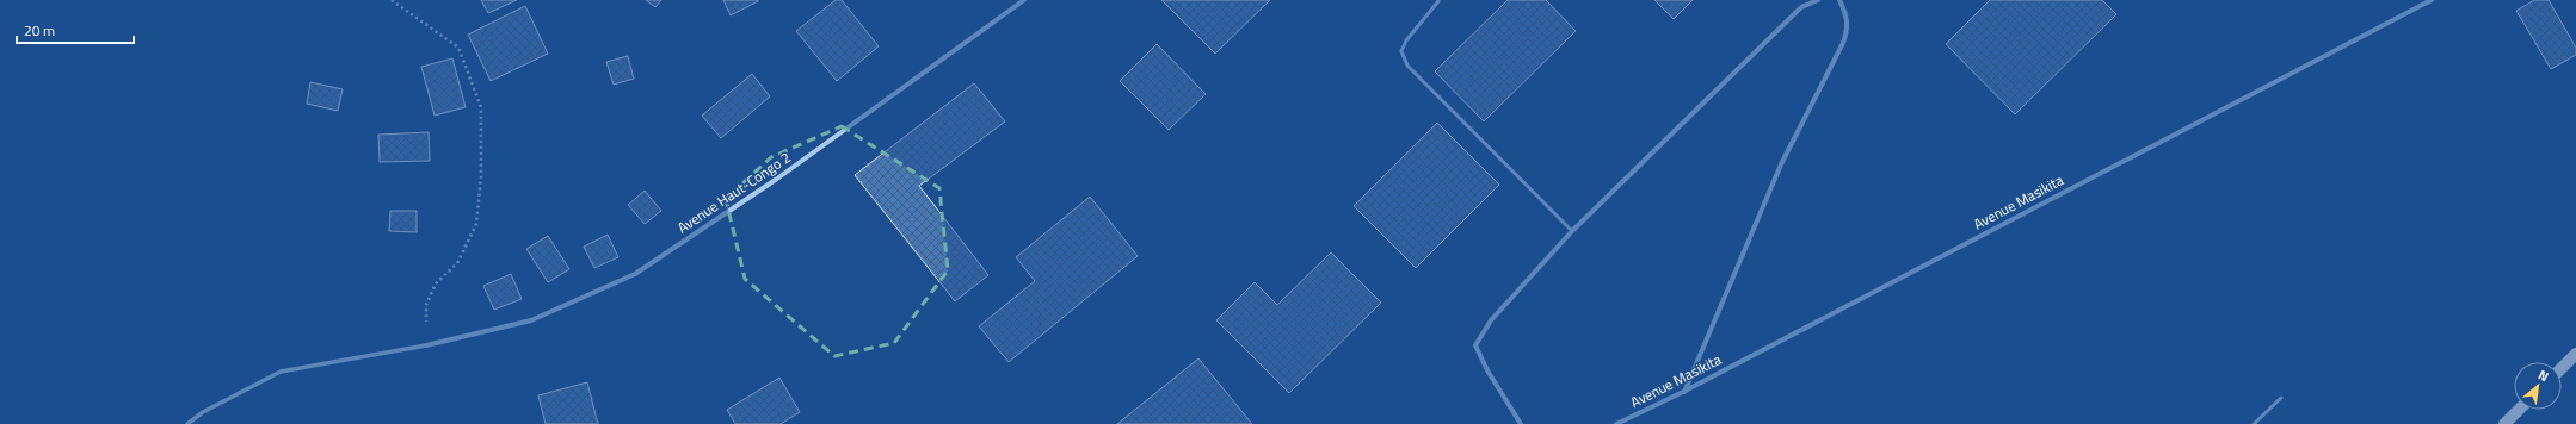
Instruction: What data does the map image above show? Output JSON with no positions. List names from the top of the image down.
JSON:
{
  "streets": {
    "street": ["Avenue Haut-Congo 2", "Avenue Masikita"]
  },
  "scale_bar": "20 m",
  "north": "top right"
}
